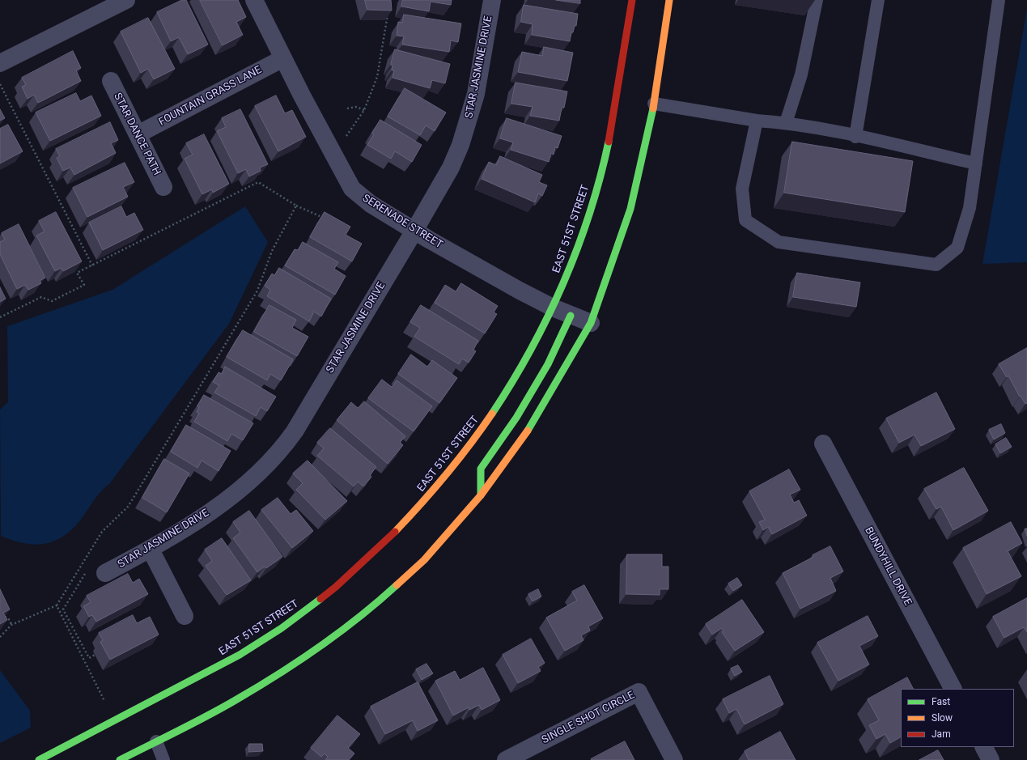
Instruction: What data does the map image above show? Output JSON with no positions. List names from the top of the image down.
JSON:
{
  "streets": {
    "street": [
      "STAR JASMINE DRIVE",
      "FOUNTAIN GRASS LANE",
      "STAR DANCE PATH",
      "SERENADE STREET",
      "EAST 51ST STREET",
      "BUNDYHILL DRIVE",
      "SINGLE SHOT CIRCLE"
    ]
  },
  "crossings": [
    ["STAR JASMINE DRIVE", "SERENADE STREET"],
    ["FOUNTAIN GRASS LANE", "STAR DANCE PATH"],
    ["FOUNTAIN GRASS LANE", "SERENADE STREET"],
    ["SERENADE STREET", "EAST 51ST STREET"]
  ],
  "legend": ["Fast", "Slow", "Jam"]
}
